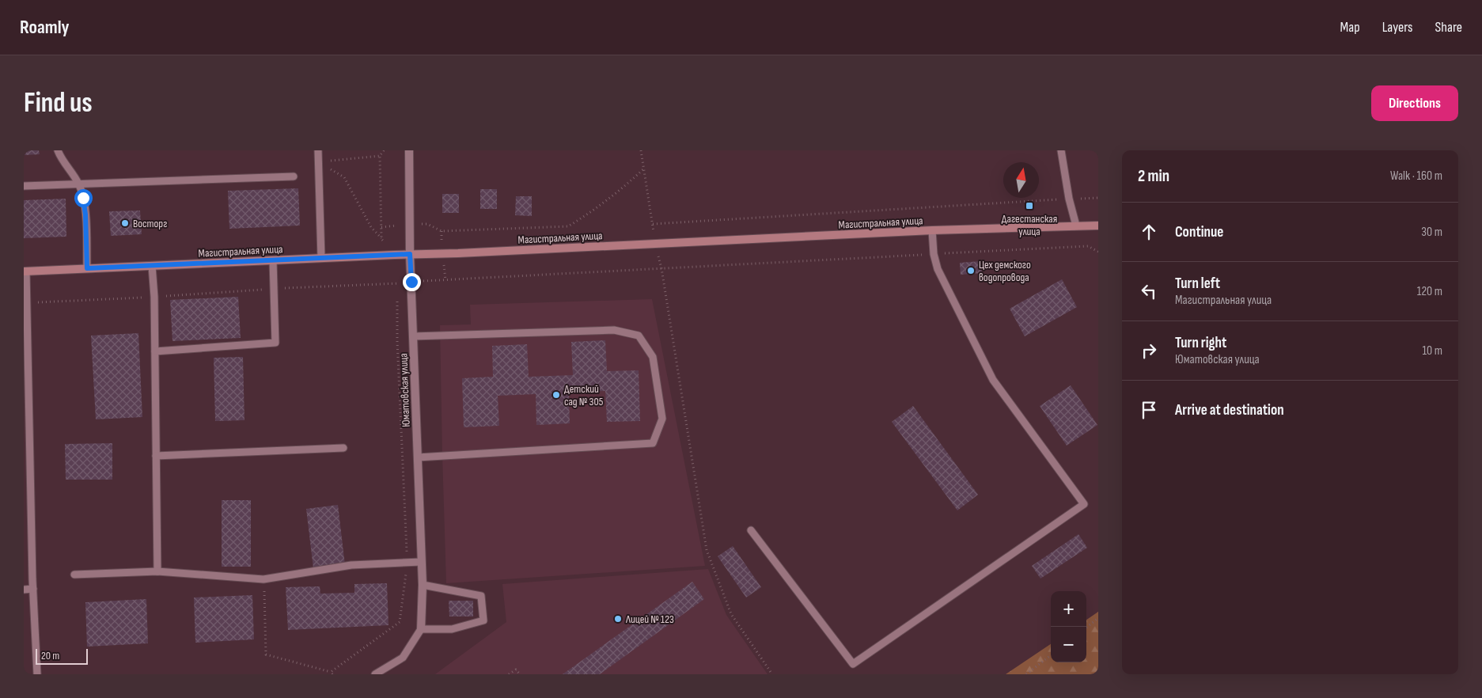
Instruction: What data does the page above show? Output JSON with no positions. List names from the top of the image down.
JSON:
{
  "streets": {
    "street": ["Магистральная улица", "Юматовская улица"]
  },
  "crossings": [
    ["Магистральная улица", "Юматовская улица"]
  ],
  "places": {
    "transit": ["Дагестанская улица"],
    "other": [
      "Восторг",
      "Цех демского водопровода",
      "Детский сад № 305",
      "Лицей № 123"
    ]
  },
  "scale_bar": "20 m",
  "north": "top",
  "page": {
    "header": "Roamly",
    "nav": ["Map", "Layers", "Share"],
    "buttons": "Directions",
    "title": "Find us",
    "heading": ["2 min", "Walk · 160 m"],
    "list": [
      ["Continue", "30 m"],
      ["Turn left", "Магистральная улица", "120 m"],
      ["Turn right", "Юматовская улица", "10 m"],
      "Arrive at destination"
    ],
    "map_buttons": ["+", "−"],
    "scale": "20 m"
  }
}
